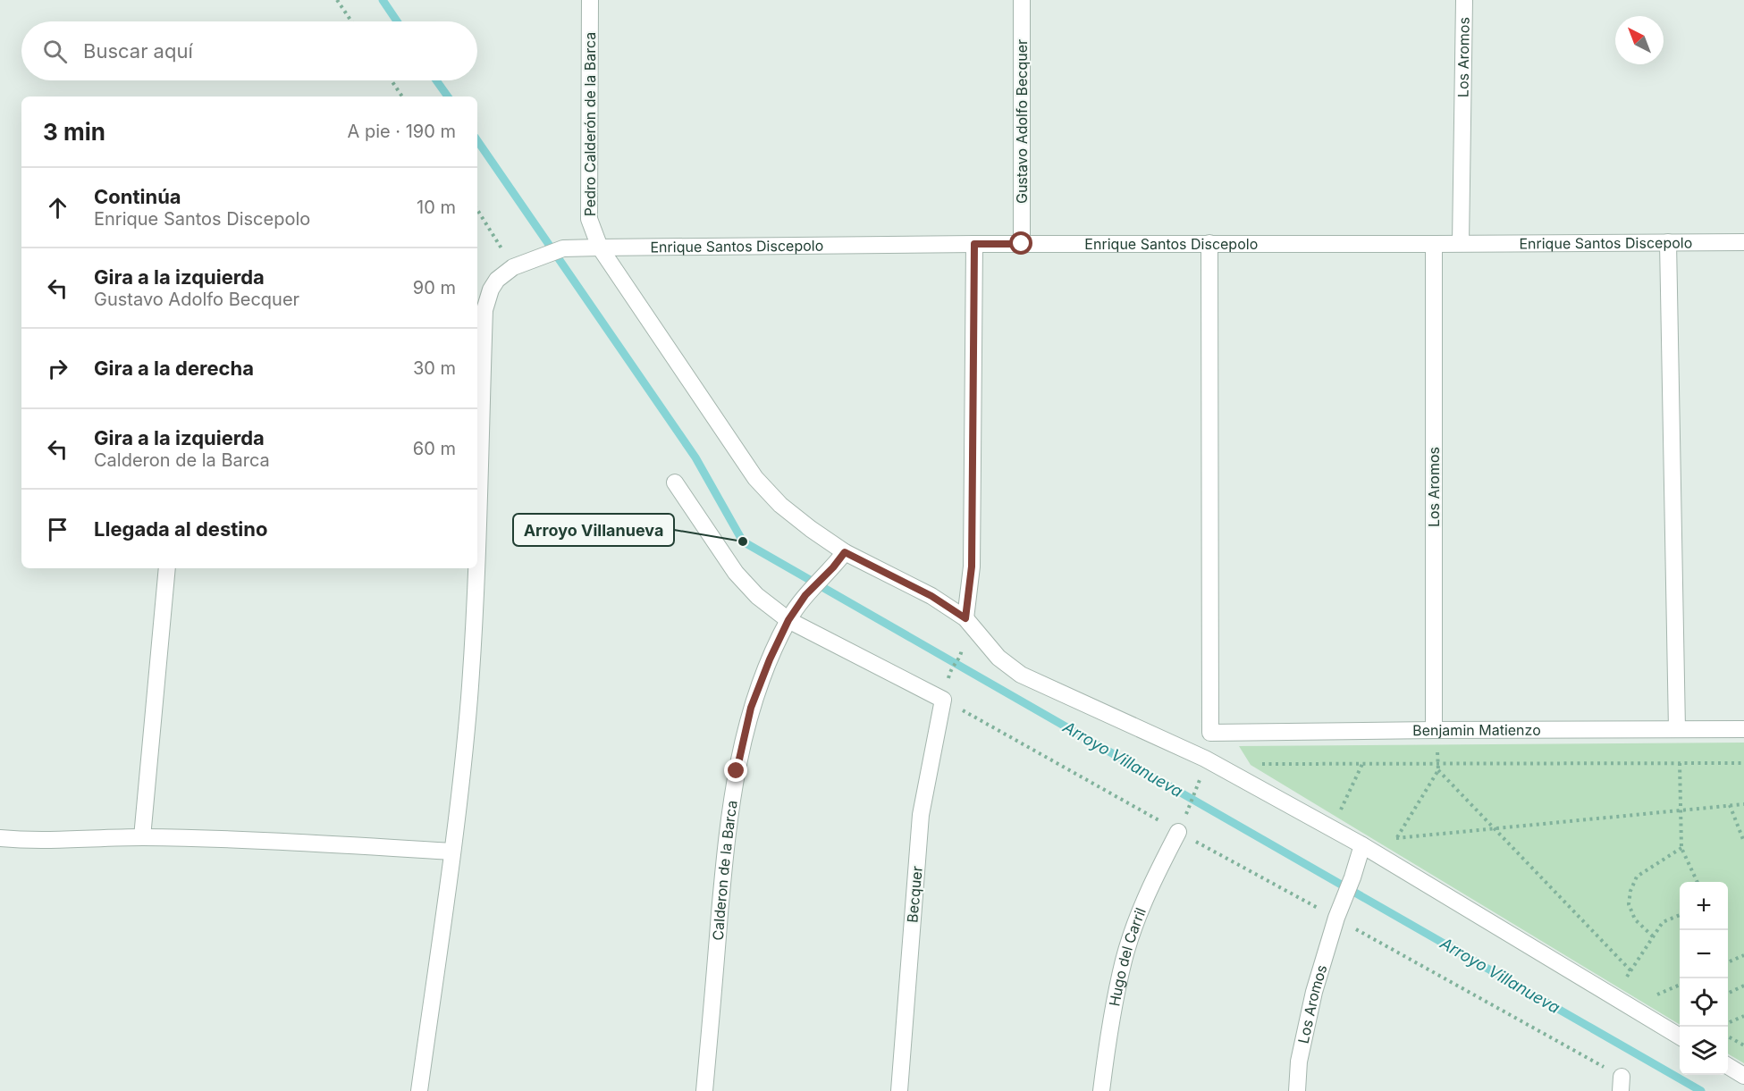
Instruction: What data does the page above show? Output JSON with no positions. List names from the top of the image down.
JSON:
{
  "streets": {
    "street": [
      "Los Aromos",
      "Gustavo Adolfo Becquer",
      "Pedro Calderón de la Barca",
      "Enrique Santos Discepolo",
      "Benjamin Matienzo",
      "Calderon de la Barca",
      "Becquer",
      "Hugo del Carril"
    ]
  },
  "crossings": [
    ["Los Aromos", "Pedro Calderón de la Barca"],
    ["Los Aromos", "Enrique Santos Discepolo"],
    ["Los Aromos", "Benjamin Matienzo"],
    ["Gustavo Adolfo Becquer", "Enrique Santos Discepolo"],
    ["Pedro Calderón de la Barca", "Enrique Santos Discepolo"],
    ["Pedro Calderón de la Barca", "Calderon de la Barca"],
    ["Enrique Santos Discepolo", "Benjamin Matienzo"]
  ],
  "water": ["Arroyo Villanueva"],
  "places": ["Arroyo Villanueva"],
  "north": "top left",
  "page": {
    "search": "Buscar aquí",
    "heading": ["3 min", "A pie · 190 m"],
    "list": [
      ["Continúa", "Enrique Santos Discepolo", "10 m"],
      ["Gira a la izquierda", "Gustavo Adolfo Becquer", "90 m"],
      ["Gira a la derecha", "30 m"],
      ["Gira a la izquierda", "Calderon de la Barca", "60 m"],
      "Llegada al destino"
    ],
    "map_buttons": ["+", "−"]
  }
}
